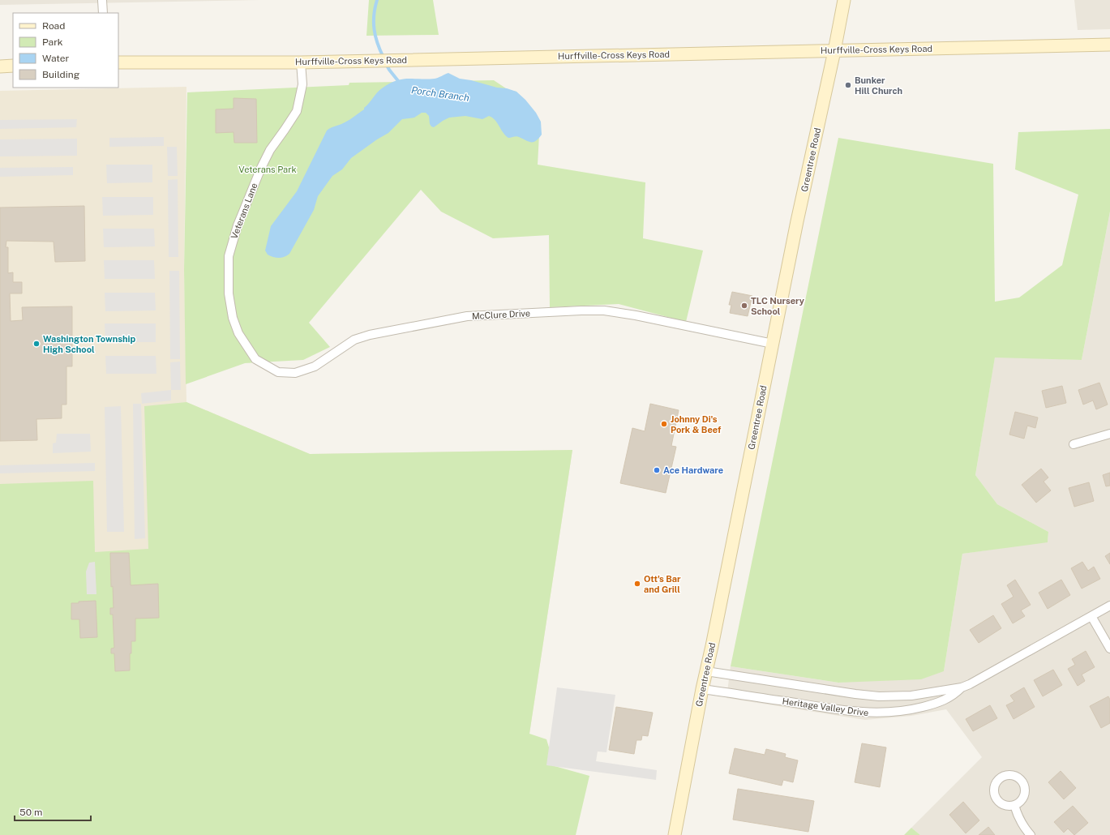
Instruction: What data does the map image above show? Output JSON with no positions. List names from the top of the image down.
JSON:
{
  "streets": {
    "main road": ["Hurffville-Cross Keys Road", "Greentree Road"],
    "street": ["Veterans Lane", "McClure Drive", "Heritage Valley Drive"]
  },
  "crossings": [
    ["Hurffville-Cross Keys Road", "Greentree Road"],
    ["Hurffville-Cross Keys Road", "Veterans Lane"],
    ["Greentree Road", "McClure Drive"],
    ["Greentree Road", "Heritage Valley Drive"],
    ["Veterans Lane", "McClure Drive"]
  ],
  "water": ["Porch Branch"],
  "parks": ["Veterans Park"],
  "places": [
    "Bunker Hill Church",
    "TLC Nursery School",
    "Washington Township High School",
    "Johnny Di's Pork & Beef",
    "Ace Hardware",
    "Ott's Bar and Grill"
  ],
  "legend": [
    "Road",
    "Park",
    "Water",
    "Building"
  ],
  "scale_bar": "50 m"
}
